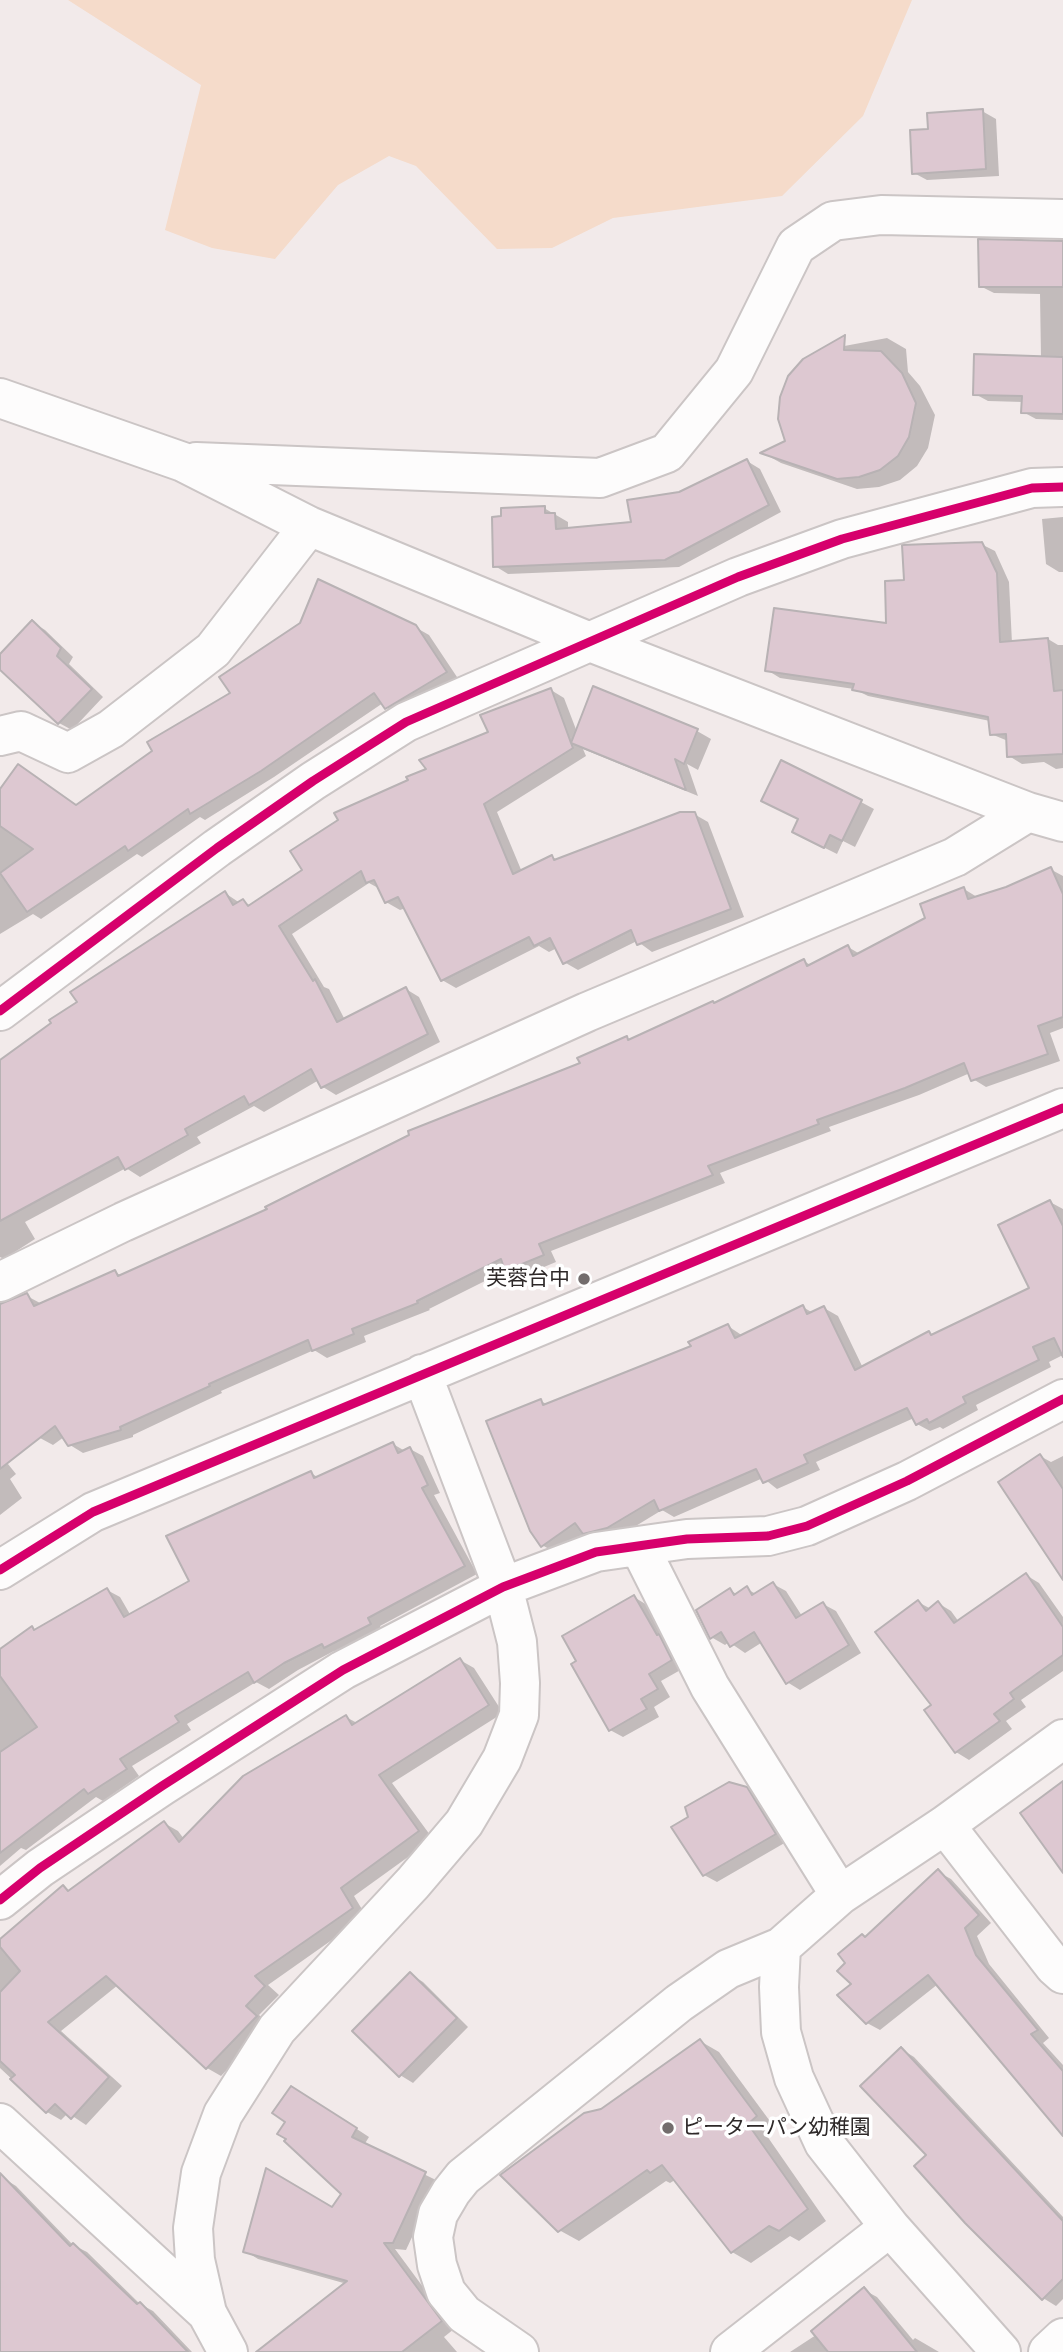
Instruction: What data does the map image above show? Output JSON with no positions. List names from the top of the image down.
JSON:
{
  "places": ["芙蓉台中", "ピーターパン幼稚園"]
}
